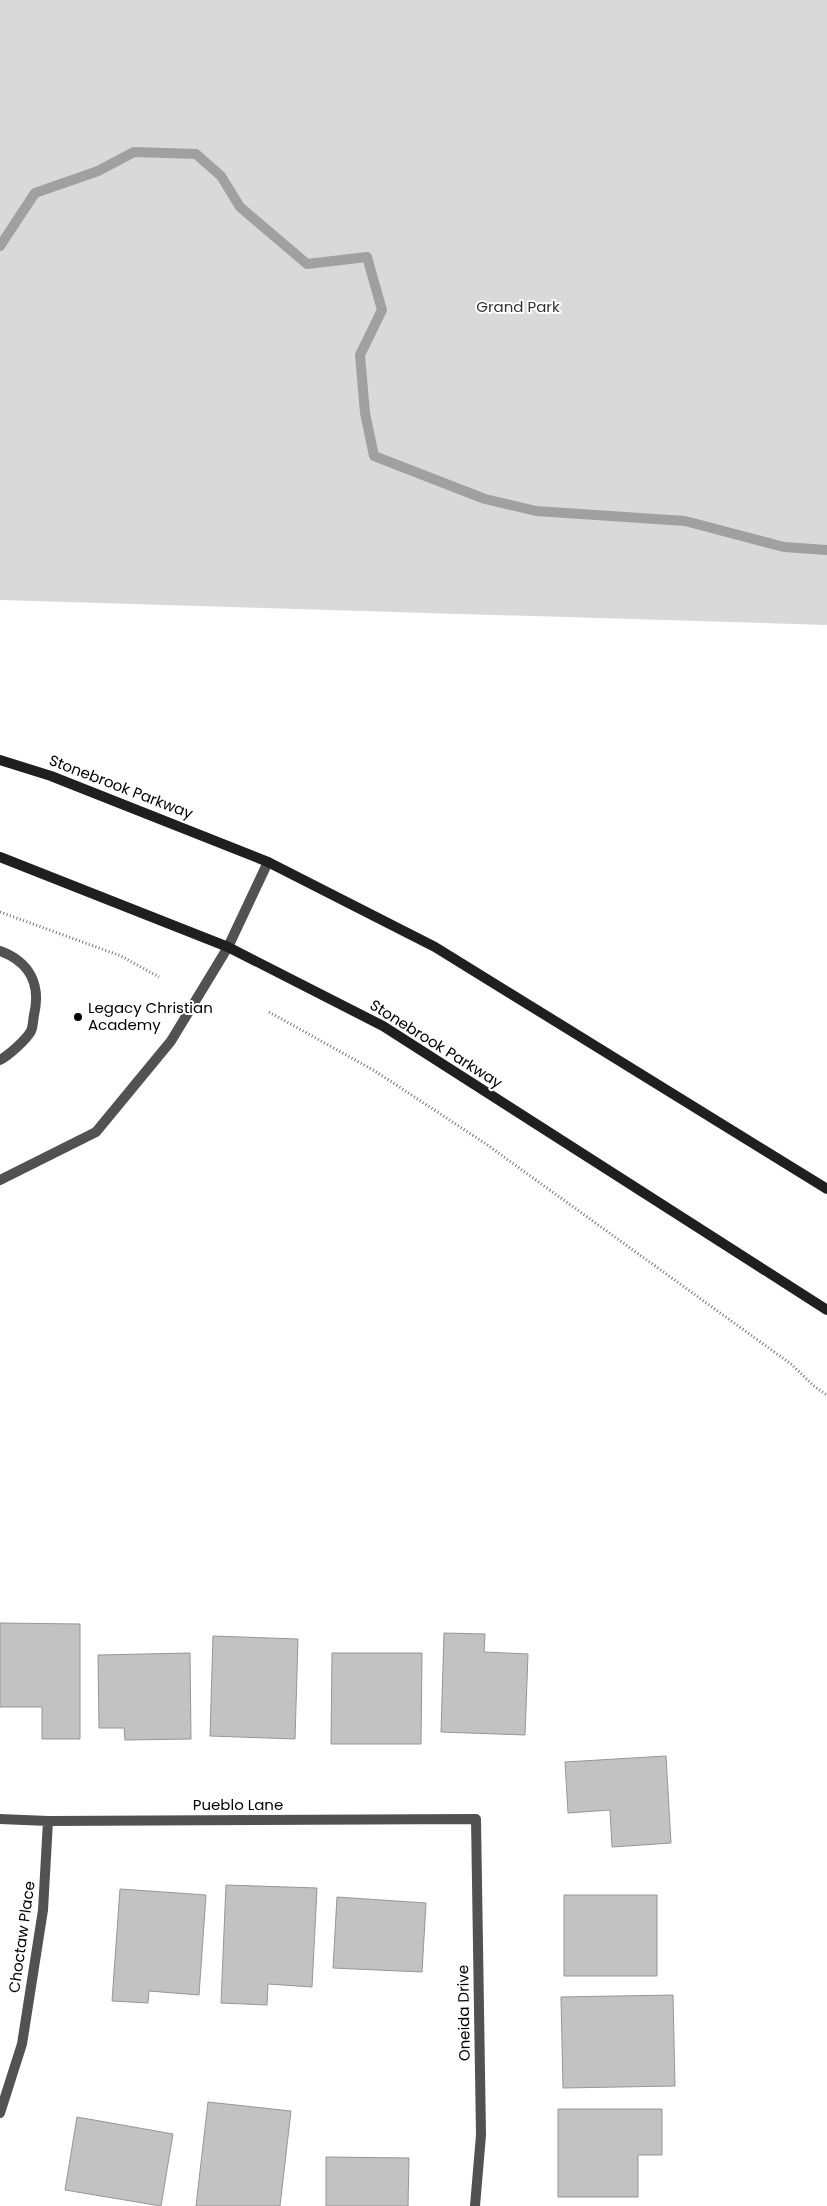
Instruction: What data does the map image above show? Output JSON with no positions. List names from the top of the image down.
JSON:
{
  "streets": {
    "main road": ["Stonebrook Parkway"],
    "street": ["Pueblo Lane", "Choctaw Place", "Oneida Drive"]
  },
  "crossings": [
    ["Pueblo Lane", "Choctaw Place"],
    ["Pueblo Lane", "Oneida Drive"]
  ],
  "parks": ["Grand Park"],
  "places": ["Legacy Christian Academy"]
}
